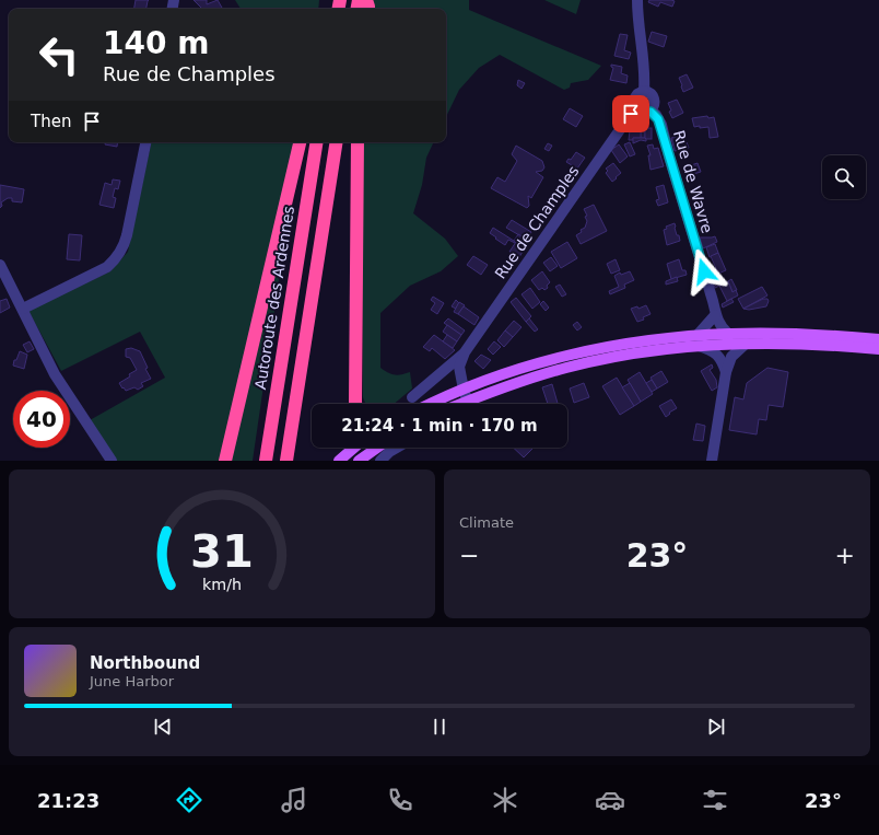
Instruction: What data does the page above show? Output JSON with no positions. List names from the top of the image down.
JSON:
{
  "streets": {
    "highway": ["Autoroute des Ardennes"],
    "street": ["Rue de Wavre", "Rue de Champles"]
  },
  "crossings": [
    ["Rue de Wavre", "Rue de Champles"]
  ],
  "page": {
    "turn": ["140 m", "Rue de Champles"],
    "then": "Then",
    "limit": "40",
    "trip": "21:24 · 1 min · 170 m",
    "tile": "Climate",
    "heat": ["−", "23°", "+"],
    "song": ["Northbound", "June Harbor"],
    "tabs": ["21:23", "23°"],
    "gauge": ["31", "km/h"]
  }
}
